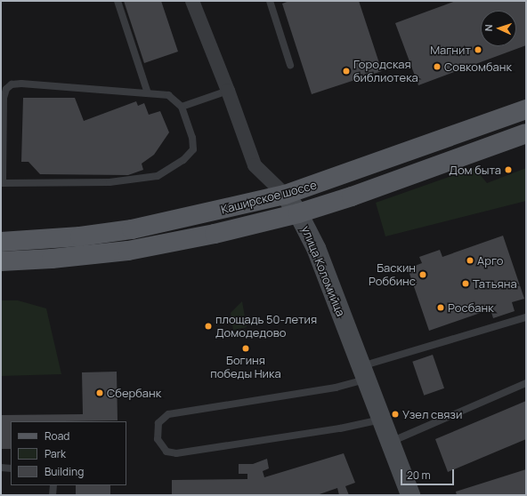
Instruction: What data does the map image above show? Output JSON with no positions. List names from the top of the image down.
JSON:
{
  "streets": {
    "main road": ["Каширское шоссе", "улица Коломийца"]
  },
  "crossings": [
    ["Каширское шоссе", "улица Коломийца"]
  ],
  "places": [
    "Магнит",
    "Совкомбанк",
    "Городская библиотека",
    "Дом быта",
    "Арго",
    "Баскин Роббинс",
    "Татьяна",
    "Росбанк",
    "площадь 50-летия Домодедово",
    "Богиня победы Ника",
    "Сбербанк",
    "Узел связи"
  ],
  "legend": ["Road", "Park", "Building"],
  "scale_bar": "20 m",
  "north": "left"
}
